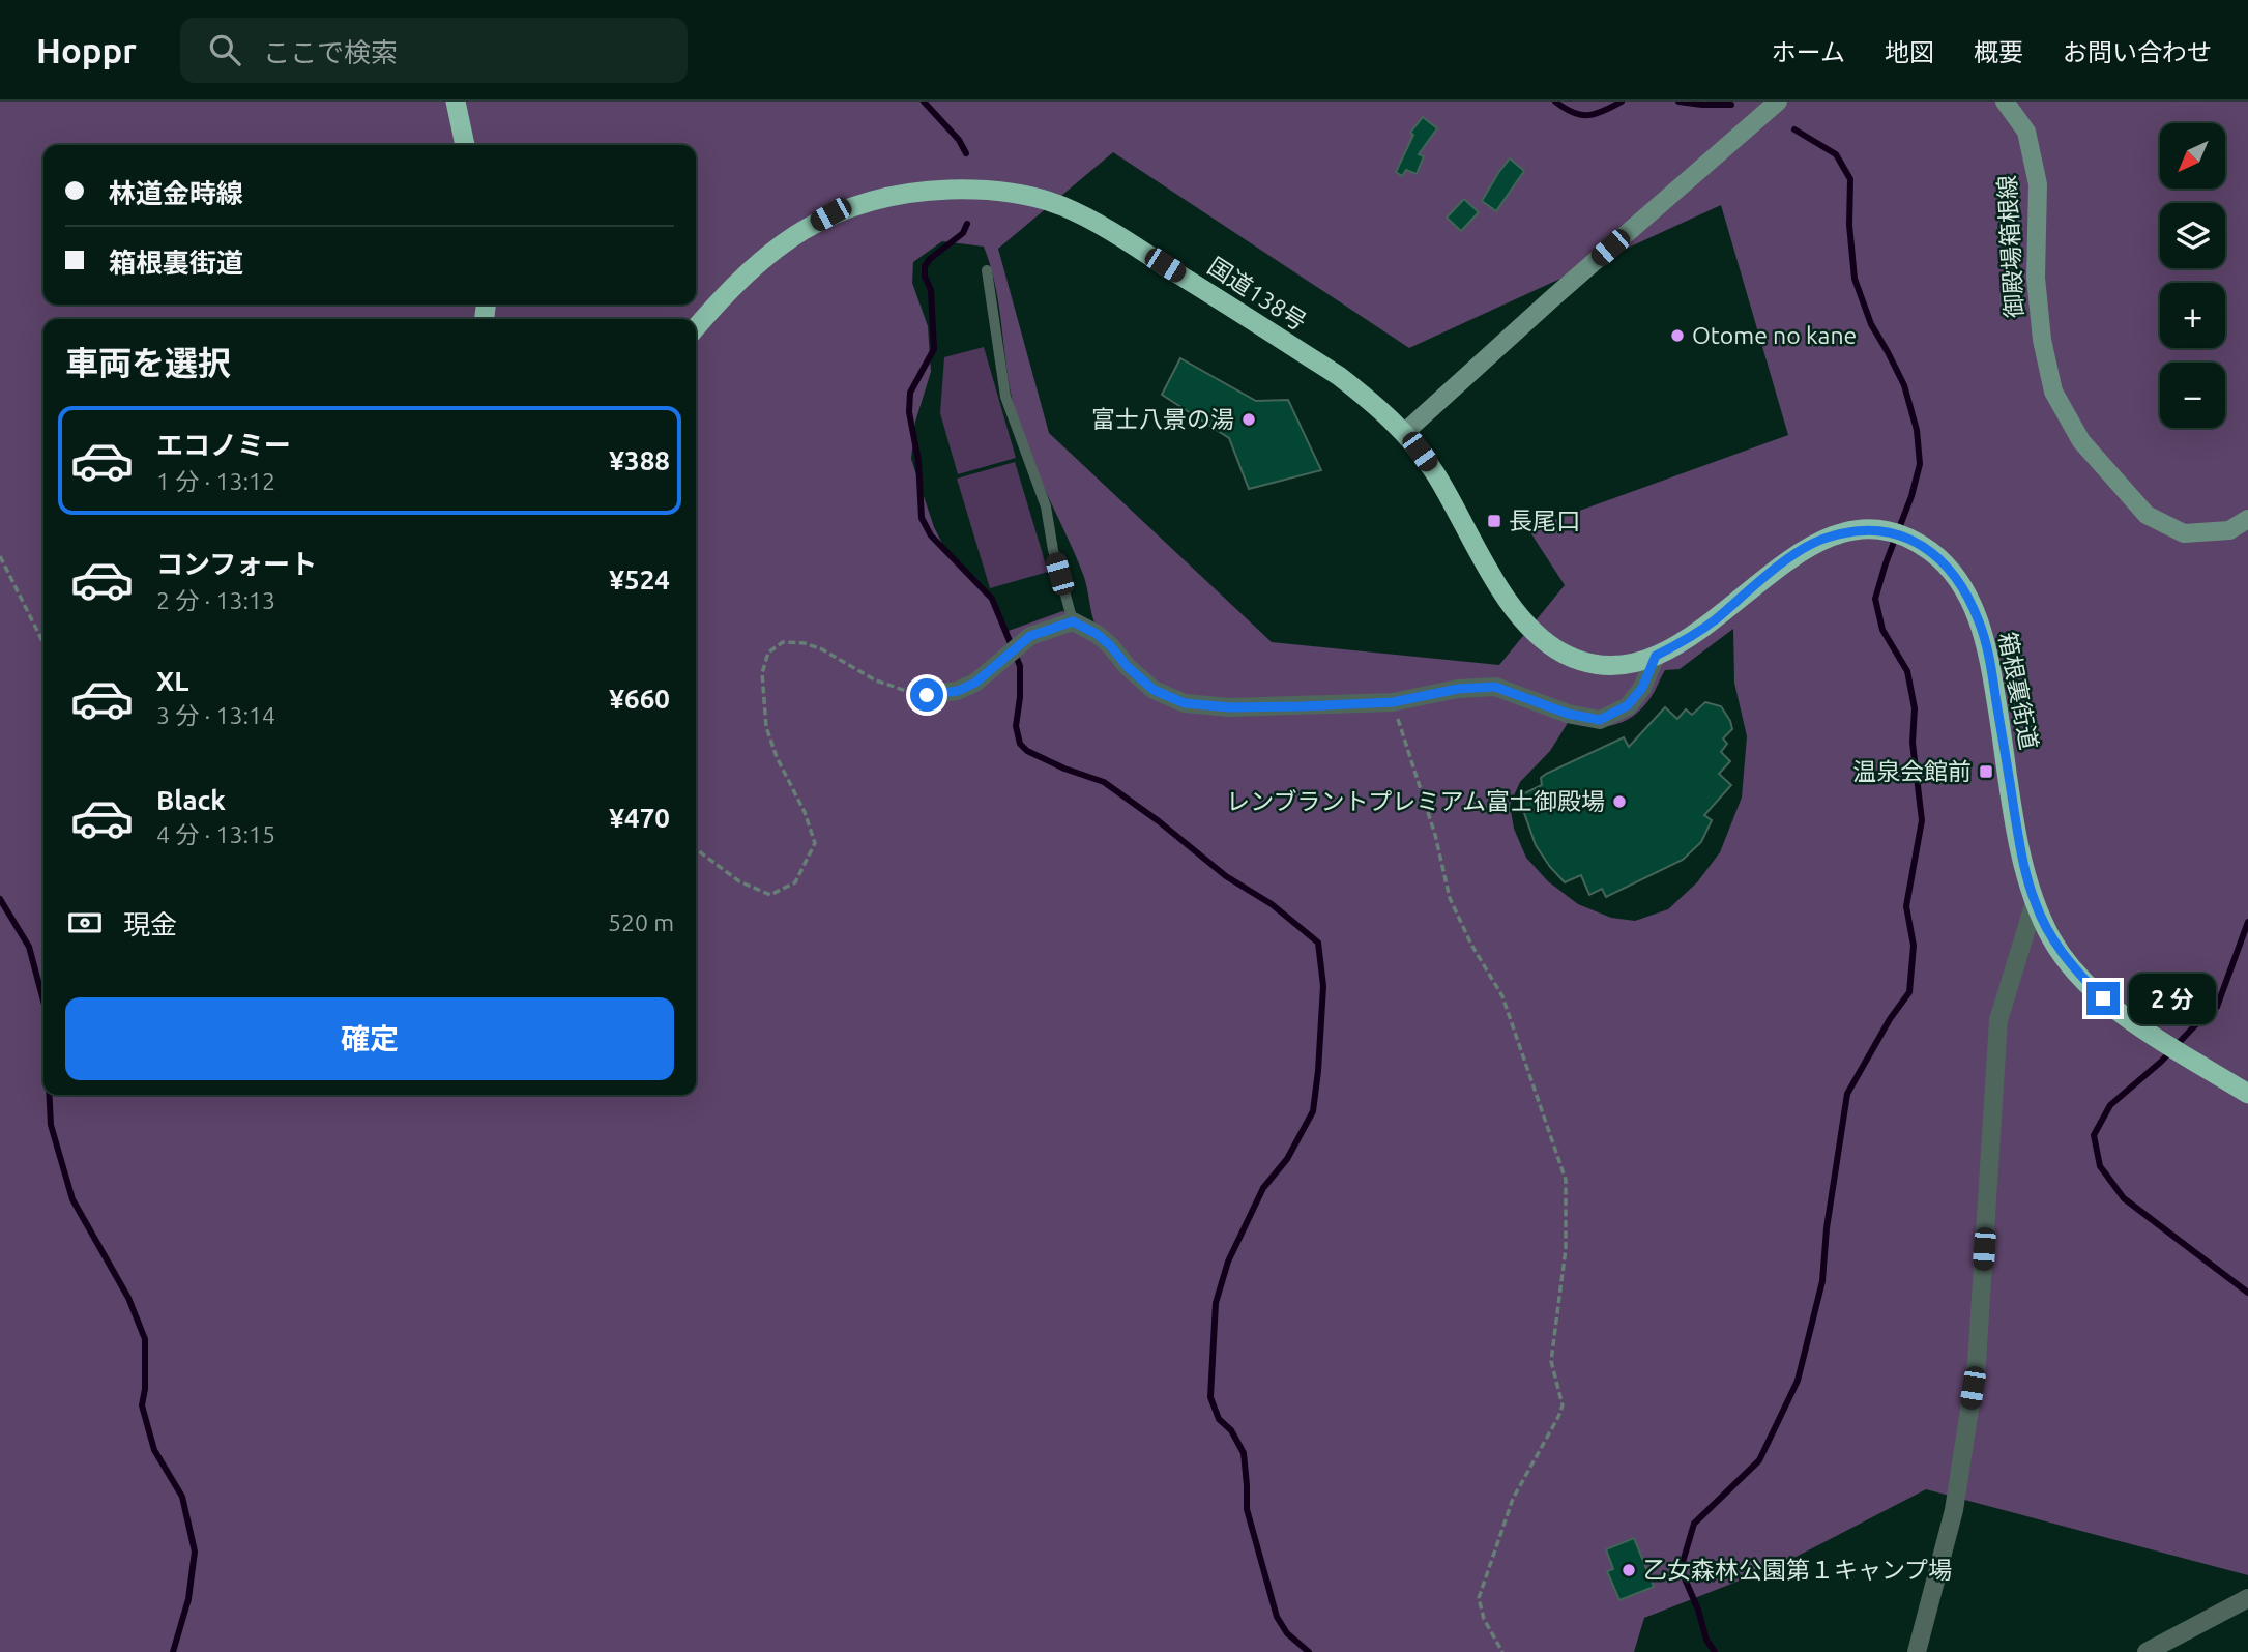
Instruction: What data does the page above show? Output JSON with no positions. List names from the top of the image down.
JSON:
{
  "streets": {
    "highway": ["国道138号", "箱根裏街道"],
    "main road": ["御殿場箱根線"]
  },
  "crossings": [
    ["国道138号", "箱根裏街道"]
  ],
  "places": {
    "other": [
      "Otome no kane",
      "富士八景の湯",
      "レンブラントプレミアム富士御殿場",
      "乙女森林公園第１キャンプ場"
    ],
    "transit": ["長尾口", "温泉会館前"]
  },
  "north": "bottom left",
  "page": {
    "header": "Hoppr",
    "search": "ここで検索",
    "nav": [
      "ホーム",
      "地図",
      "概要",
      "お問い合わせ"
    ],
    "map_buttons": ["+", "−"],
    "banner": ["林道金時線", "箱根裏街道"],
    "heading": "車両を選択",
    "list": [
      {
        "name": "エコノミー",
        "note": "1 分 · 13:12",
        "value": "¥388"
      },
      {
        "name": "コンフォート",
        "note": "2 分 · 13:13",
        "value": "¥524"
      },
      {
        "name": "XL",
        "note": "3 分 · 13:14",
        "value": "¥660"
      },
      {
        "name": "Black",
        "note": "4 分 · 13:15",
        "value": "¥470"
      }
    ],
    "pay": ["現金", "520 m"],
    "bubble": "2 分",
    "buttons": "確定"
  }
}
